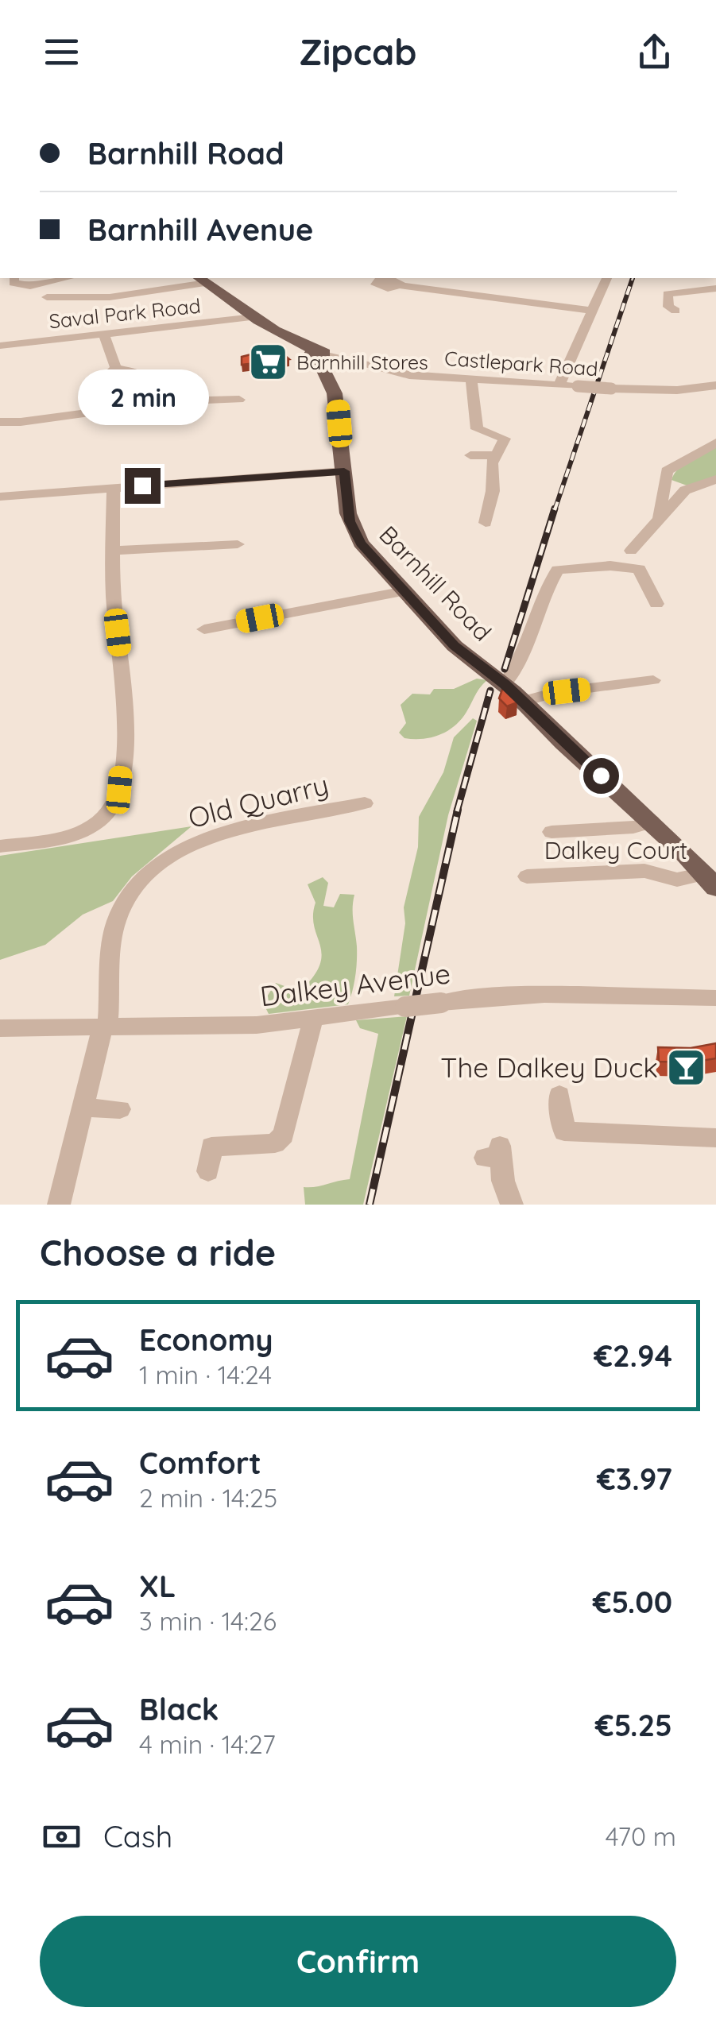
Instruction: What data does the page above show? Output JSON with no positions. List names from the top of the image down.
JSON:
{
  "streets": {
    "main road": ["Barnhill Road"],
    "street": [
      "Saval Park Road",
      "Castlepark Road",
      "Old Quarry",
      "Dalkey Court",
      "Dalkey Avenue"
    ]
  },
  "crossings": [
    ["Castlepark Road", "Barnhill Road"],
    ["Barnhill Road", "Dalkey Court"],
    ["Old Quarry", "Dalkey Avenue"]
  ],
  "places": {
    "supermarket": ["Barnhill Stores"],
    "bar": ["The Dalkey Duck"]
  },
  "page": {
    "header": "Zipcab",
    "banner": ["Barnhill Road", "Barnhill Avenue"],
    "bubble": "2 min",
    "heading": "Choose a ride",
    "list": [
      {
        "name": "Economy",
        "note": "1 min · 14:24",
        "value": "€2.94"
      },
      {
        "name": "Comfort",
        "note": "2 min · 14:25",
        "value": "€3.97"
      },
      {
        "name": "XL",
        "note": "3 min · 14:26",
        "value": "€5.00"
      },
      {
        "name": "Black",
        "note": "4 min · 14:27",
        "value": "€5.25"
      }
    ],
    "pay": ["Cash", "470 m"],
    "buttons": "Confirm"
  }
}
